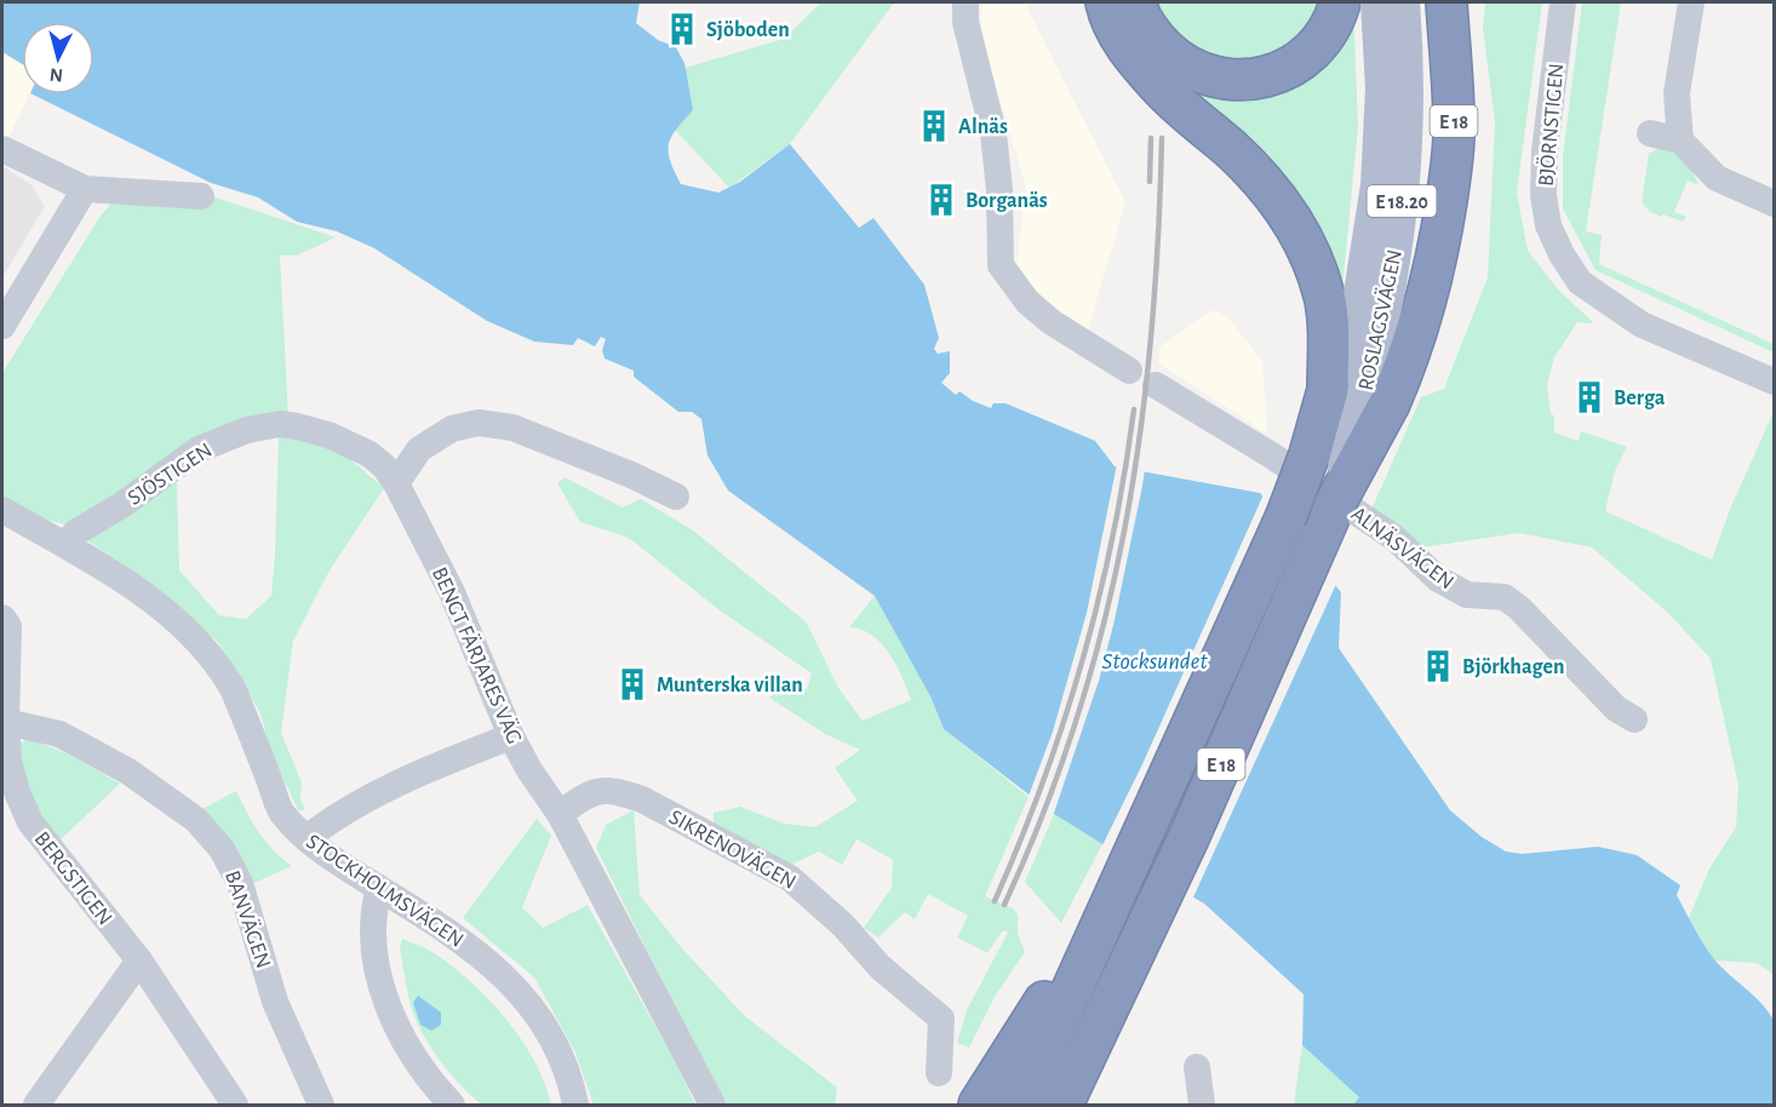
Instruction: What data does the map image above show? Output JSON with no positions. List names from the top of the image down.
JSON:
{
  "streets": {
    "highway": ["E 18"],
    "main road": ["E 18.20", "ROSLAGSVÄGEN"],
    "street": [
      "BJÖRNSTIGEN",
      "SJÖSTIGEN",
      "ALNÄSVÄGEN",
      "BENGT FÄRJARES VÄG",
      "SIKRENOVÄGEN",
      "BERGSTIGEN",
      "STOCKHOLMSVÄGEN",
      "BANVÄGEN"
    ]
  },
  "crossings": [
    ["E 18", "ROSLAGSVÄGEN"],
    ["SJÖSTIGEN", "BENGT FÄRJARES VÄG"],
    ["SJÖSTIGEN", "STOCKHOLMSVÄGEN"],
    ["BENGT FÄRJARES VÄG", "SIKRENOVÄGEN"],
    ["BERGSTIGEN", "BANVÄGEN"]
  ],
  "water": ["Stocksundet"],
  "places": {
    "building": [
      "Sjöboden",
      "Alnäs",
      "Borganäs",
      "Berga",
      "Björkhagen",
      "Munterska villan"
    ]
  },
  "north": "bottom"
}
